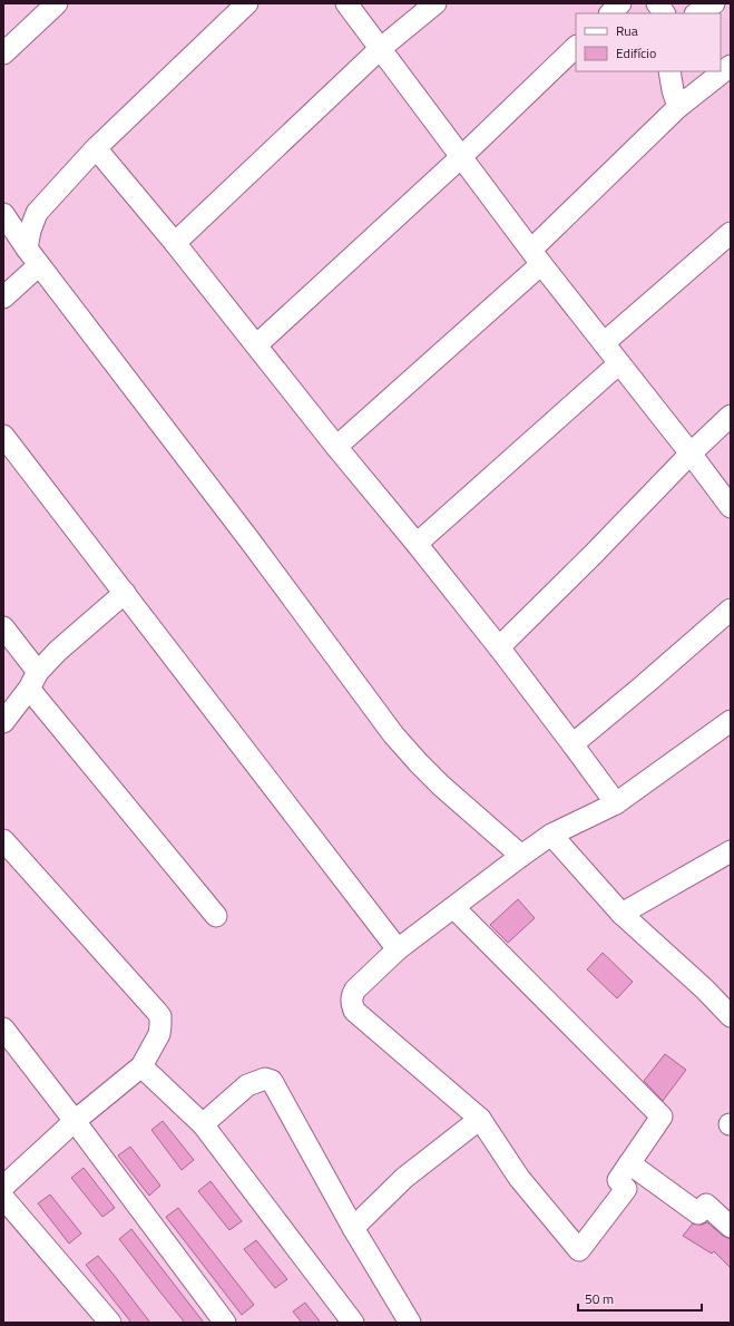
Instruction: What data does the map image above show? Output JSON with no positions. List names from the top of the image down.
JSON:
{
  "legend": ["Rua", "Edifício"],
  "scale_bar": "50 m"
}
